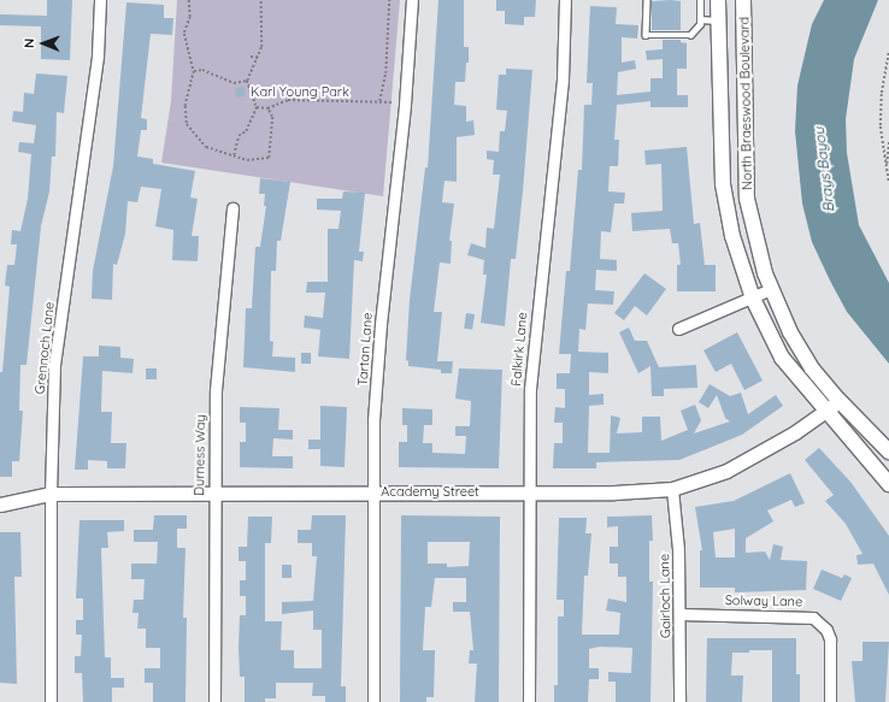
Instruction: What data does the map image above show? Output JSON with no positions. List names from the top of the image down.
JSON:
{
  "streets": {
    "main road": ["North Braeswood Boulevard"],
    "street": [
      "Grennoch Lane",
      "Tartan Lane",
      "Falkirk Lane",
      "Durness Way",
      "Academy Street",
      "Gairloch Lane",
      "Solway Lane"
    ]
  },
  "crossings": [
    ["North Braeswood Boulevard", "Academy Street"],
    ["Grennoch Lane", "Academy Street"],
    ["Tartan Lane", "Academy Street"],
    ["Falkirk Lane", "Academy Street"],
    ["Durness Way", "Academy Street"],
    ["Academy Street", "Gairloch Lane"],
    ["Gairloch Lane", "Solway Lane"]
  ],
  "water": ["Brays Bayou"],
  "parks": ["Karl Young Park"],
  "north": "left"
}
